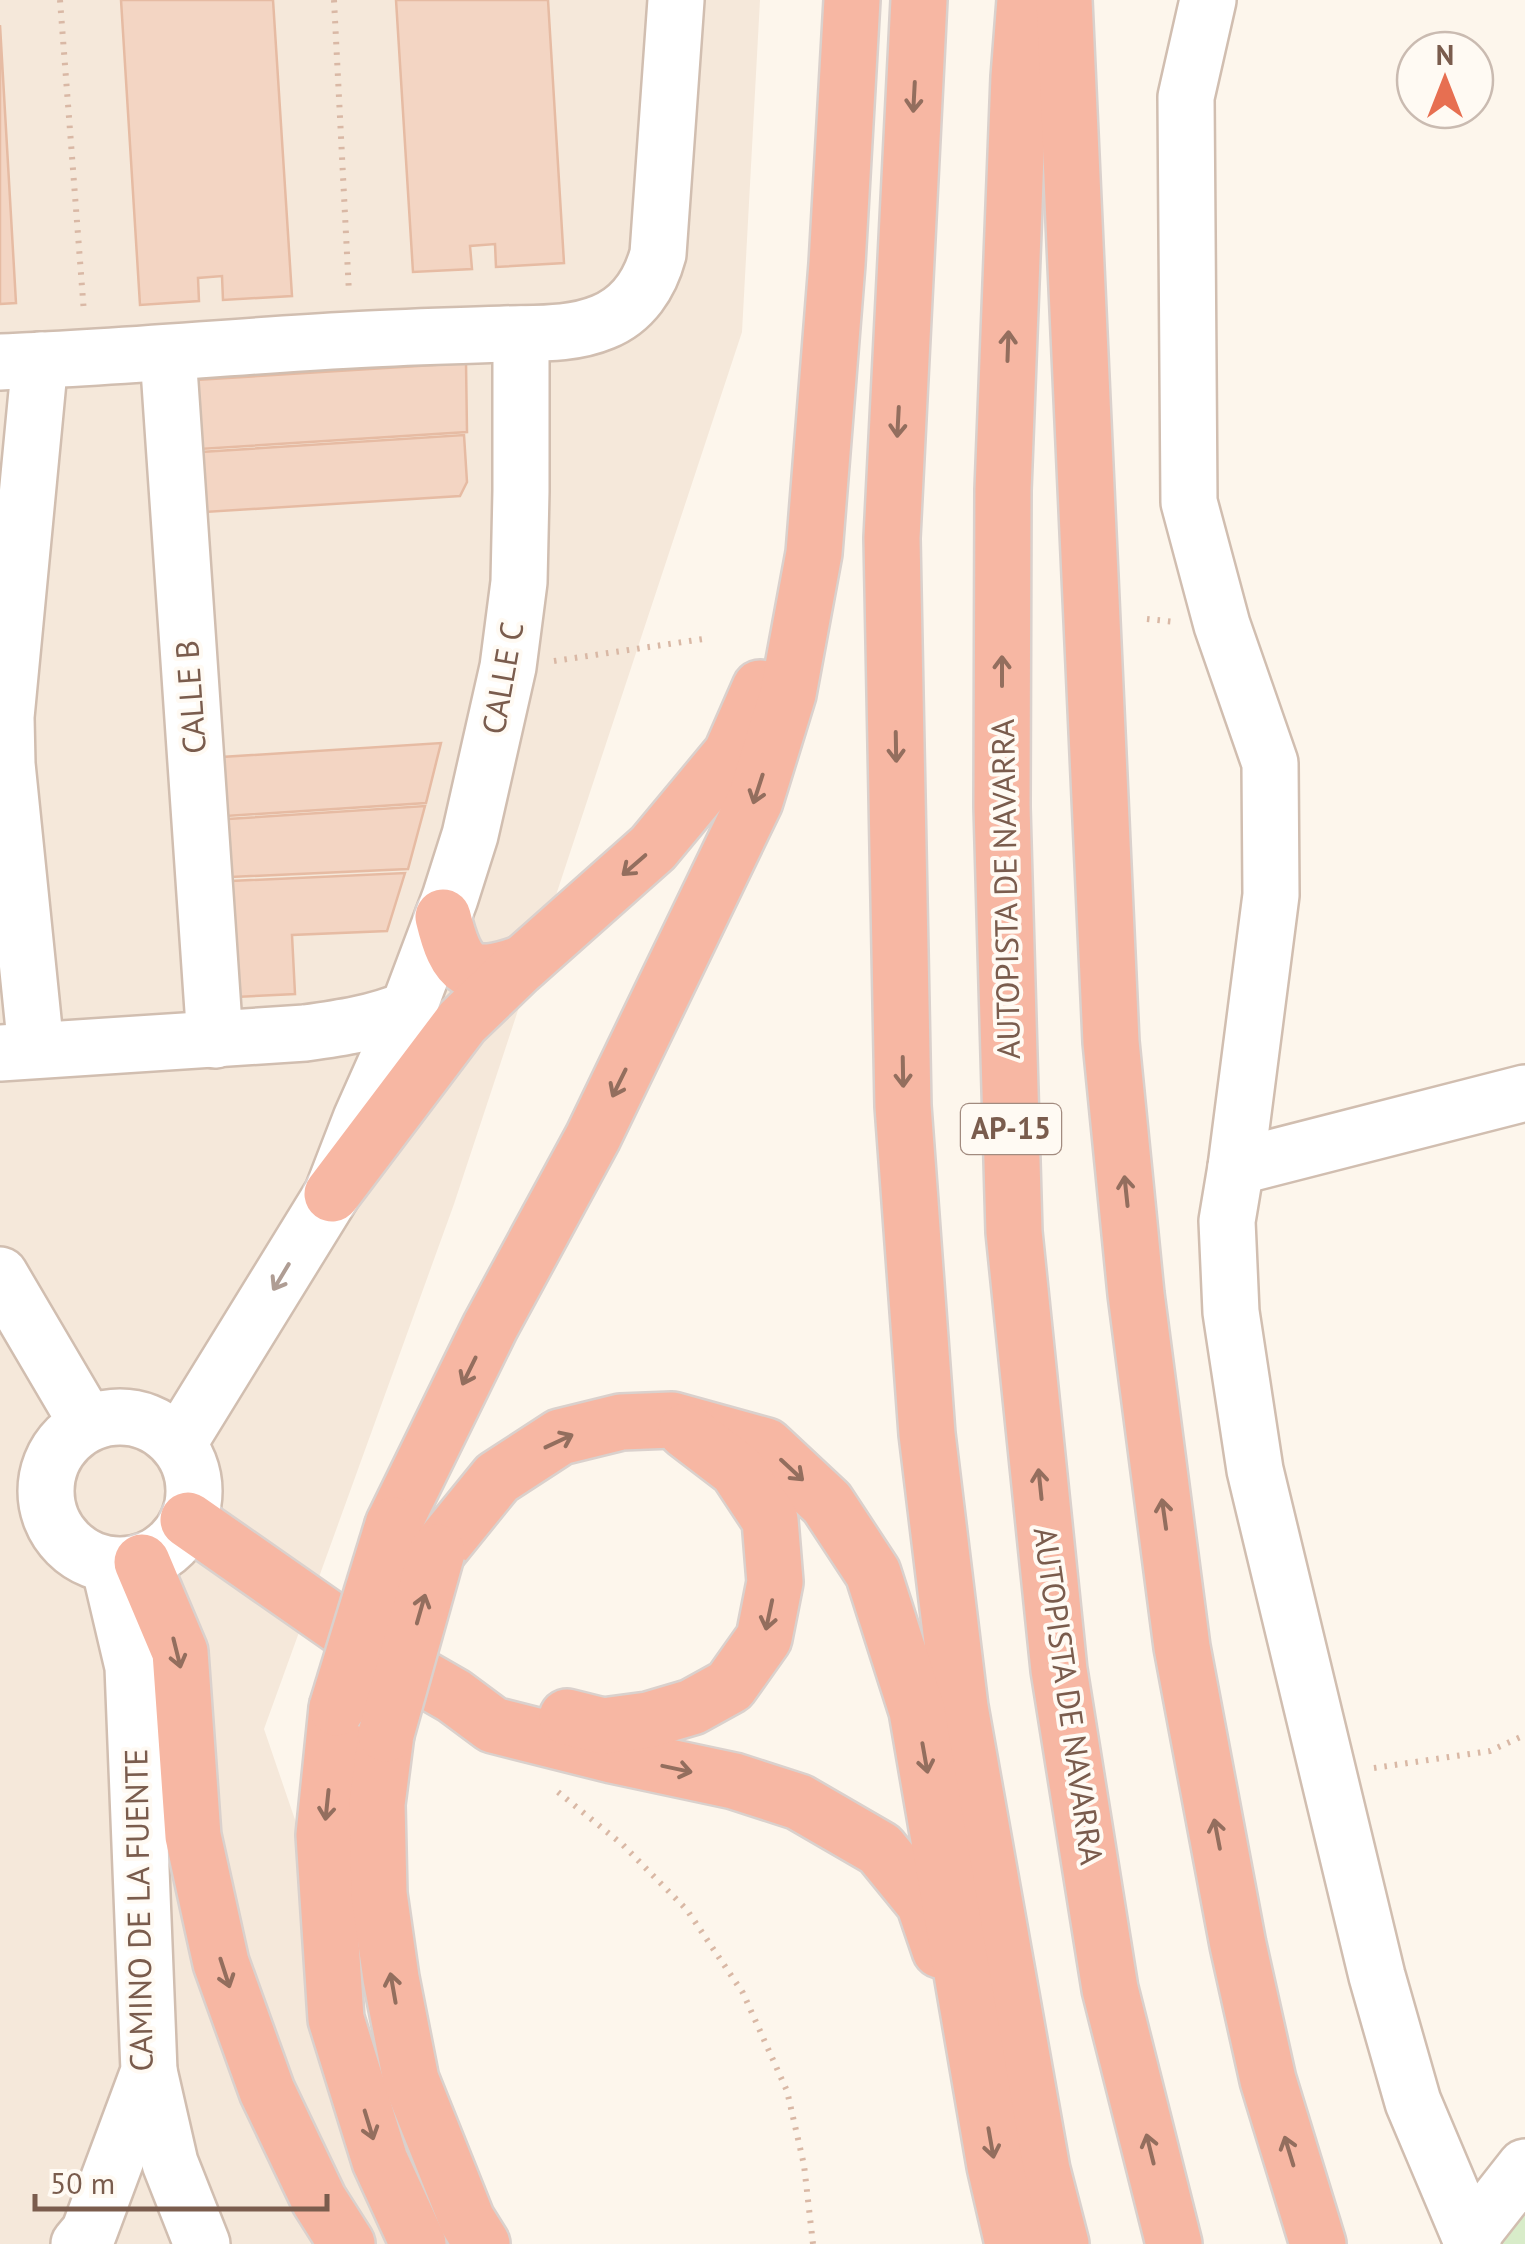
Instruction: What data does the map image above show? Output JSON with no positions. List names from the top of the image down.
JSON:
{
  "streets": {
    "highway": ["AUTOPISTA DE NAVARRA", "AP-15"],
    "street": ["CALLE C", "CALLE B", "CAMINO DE LA FUENTE"]
  },
  "crossings": [
    ["CALLE C", "CAMINO DE LA FUENTE"]
  ],
  "scale_bar": "50 m",
  "north": "top"
}
